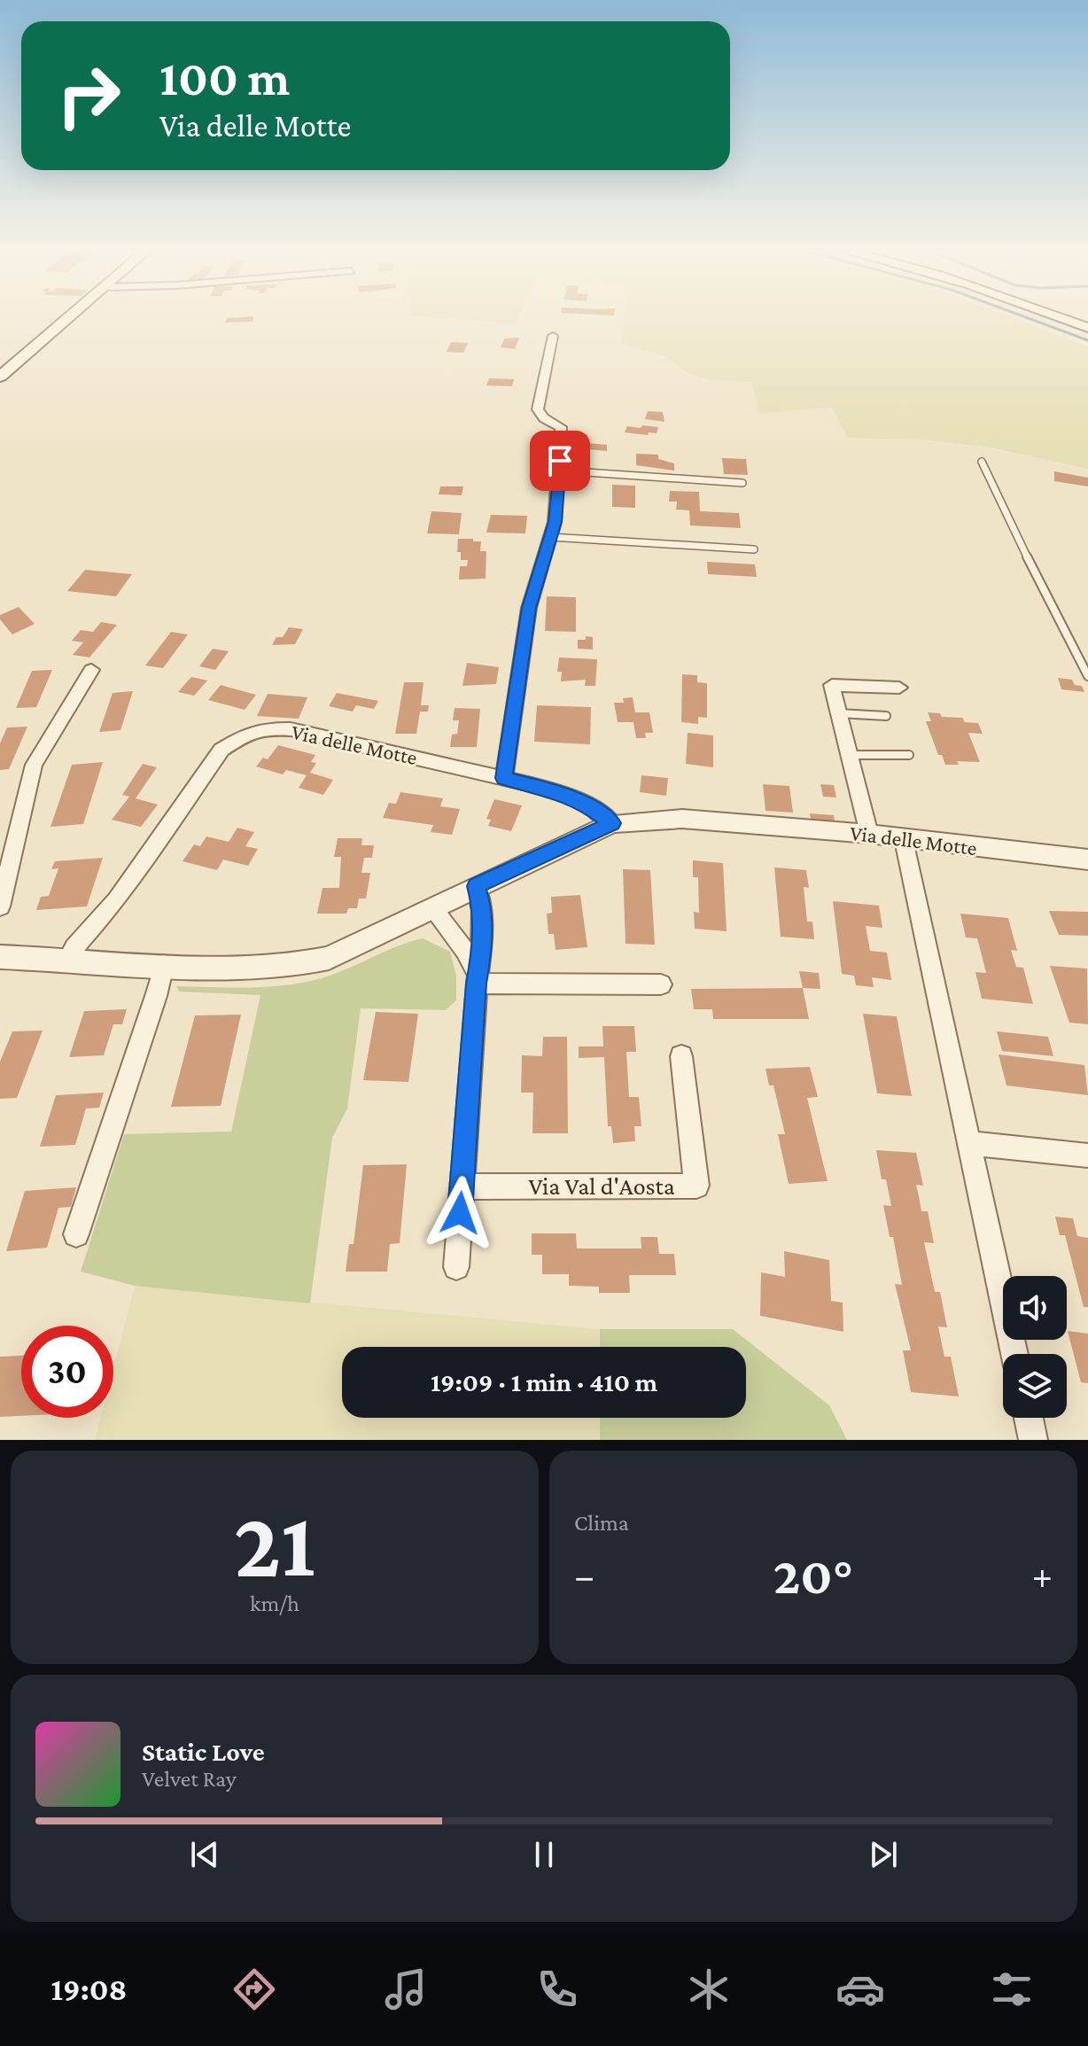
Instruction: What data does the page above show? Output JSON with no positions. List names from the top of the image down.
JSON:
{
  "streets": {
    "street": ["Via delle Motte", "Via Val d'Aosta"]
  },
  "page": {
    "turn": ["100 m", "Via delle Motte"],
    "limit": "30",
    "trip": "19:09 · 1 min · 410 m",
    "tile": [
      ["21", "km/h"],
      "Clima"
    ],
    "heat": ["−", "20°", "+"],
    "song": ["Static Love", "Velvet Ray"],
    "tabs": "19:08"
  }
}
